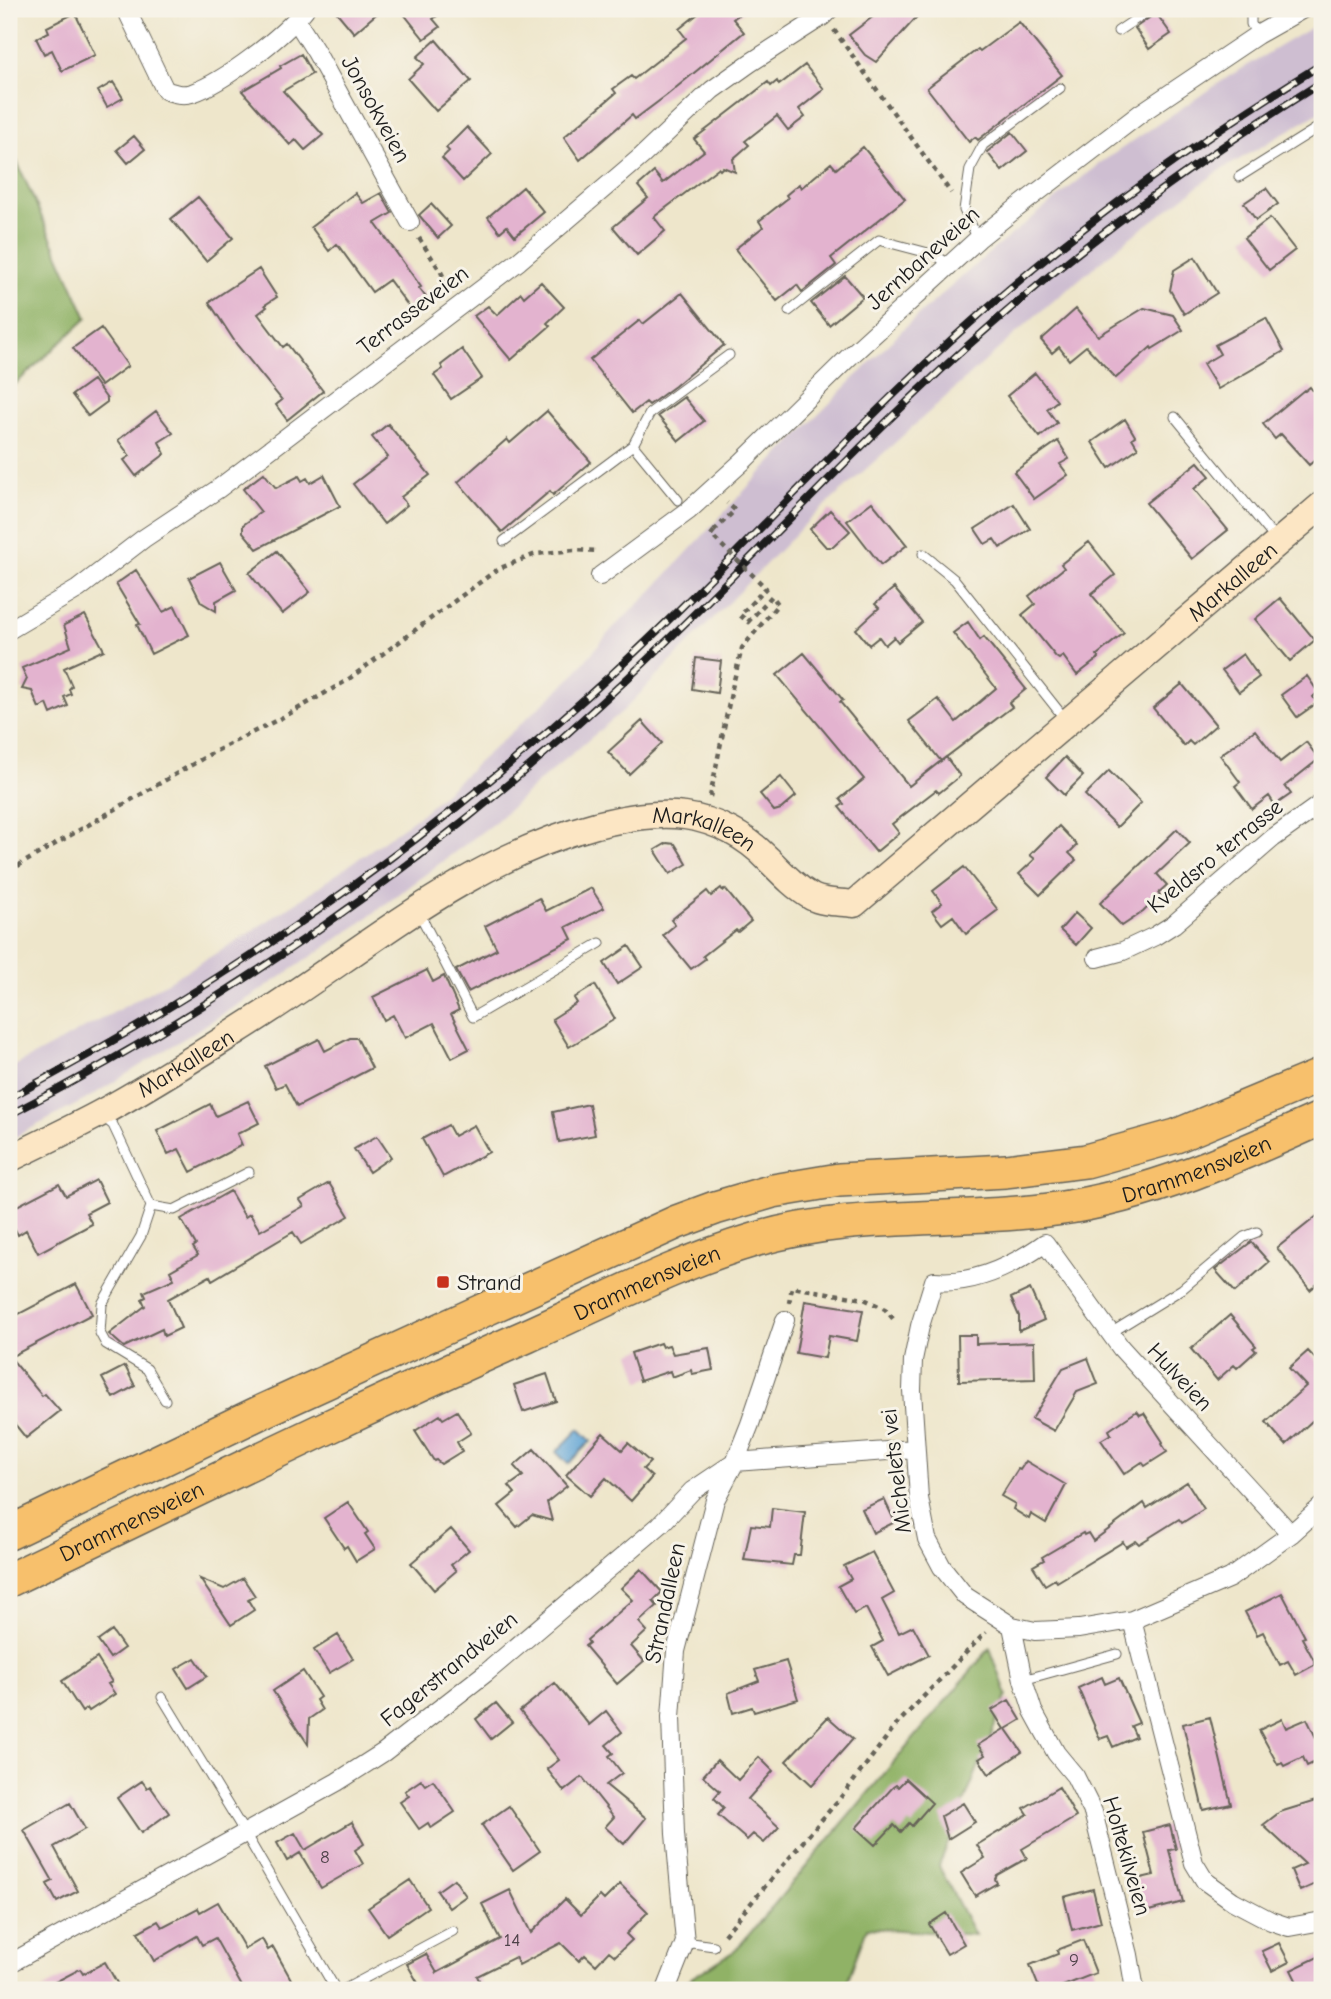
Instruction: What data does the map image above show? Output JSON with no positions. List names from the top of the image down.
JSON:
{
  "streets": {
    "highway": ["Drammensveien"],
    "main road": ["Markalleen"],
    "street": [
      "Jonsokveien",
      "Jernbaneveien",
      "Terrasseveien",
      "Kveldsro terrasse",
      "Hulveien",
      "Michelets vei",
      "Strandalleen",
      "Fagerstrandveien",
      "Holtekilveien"
    ]
  },
  "crossings": [
    ["Hulveien", "Michelets vei"],
    ["Michelets vei", "Fagerstrandveien"],
    ["Michelets vei", "Holtekilveien"],
    ["Strandalleen", "Fagerstrandveien"]
  ],
  "places": {
    "transit": ["Strand"]
  },
  "house_numbers": ["8", "14", "9"]
}
